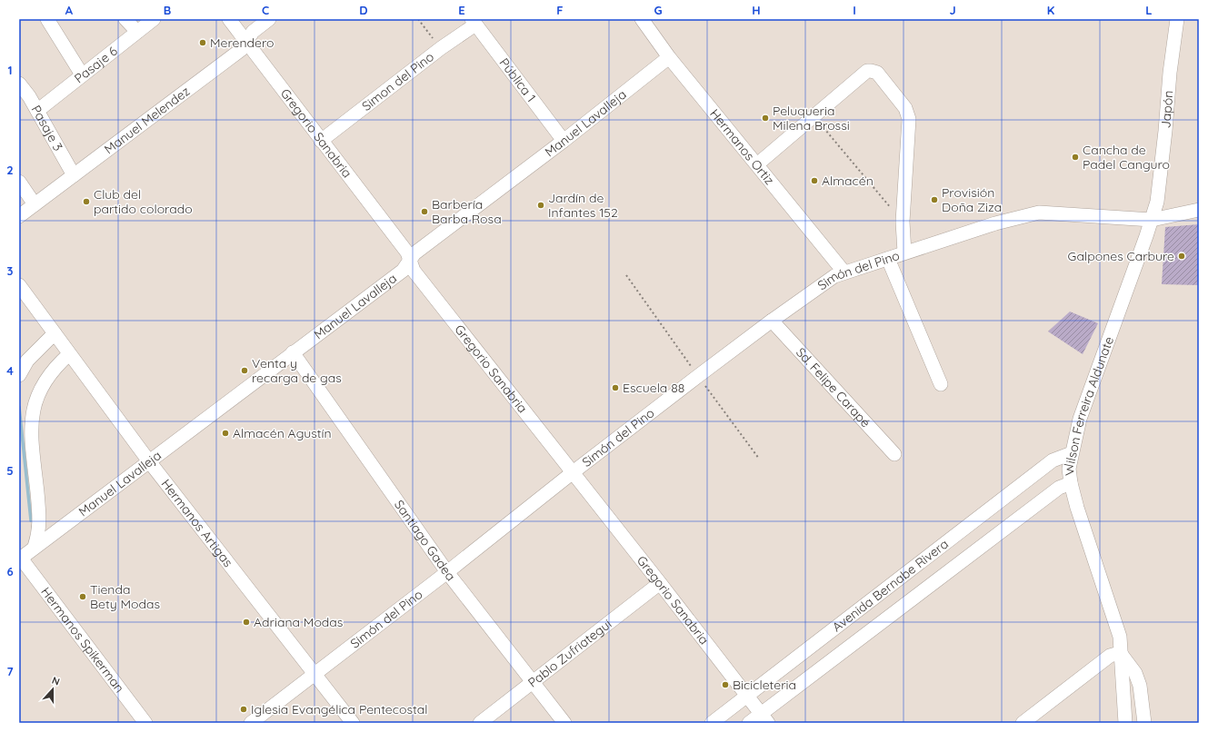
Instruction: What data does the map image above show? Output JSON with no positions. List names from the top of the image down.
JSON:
{
  "streets": {
    "street": [
      "Pasaje 6",
      "Pública 1",
      "Simon del Pino",
      "Japón",
      "Manuel Melendez",
      "Manuel Lavalleja",
      "Pasaje 3",
      "Gregorio Sanabria",
      "Hermanos Ortiz",
      "Simón del Pino",
      "Sd. Felipe Carapé",
      "Wilson Ferreira Aldunate",
      "Hermanos Artigas",
      "Santiago Gadea",
      "Avenida Bernabe Rivera",
      "Hermanos Spikerman",
      "Pablo Zufriategui"
    ]
  },
  "crossings": [
    ["Pasaje 6", "Pasaje 3"],
    ["Pública 1", "Simon del Pino"],
    ["Pública 1", "Manuel Lavalleja"],
    ["Simon del Pino", "Gregorio Sanabria"],
    ["Japón", "Simón del Pino"],
    ["Japón", "Wilson Ferreira Aldunate"],
    ["Manuel Melendez", "Pasaje 3"],
    ["Manuel Melendez", "Gregorio Sanabria"],
    ["Manuel Lavalleja", "Gregorio Sanabria"],
    ["Manuel Lavalleja", "Hermanos Ortiz"],
    ["Manuel Lavalleja", "Hermanos Artigas"],
    ["Manuel Lavalleja", "Santiago Gadea"],
    ["Manuel Lavalleja", "Hermanos Spikerman"],
    ["Gregorio Sanabria", "Simón del Pino"],
    ["Gregorio Sanabria", "Avenida Bernabe Rivera"],
    ["Gregorio Sanabria", "Pablo Zufriategui"],
    ["Hermanos Ortiz", "Simón del Pino"],
    ["Simón del Pino", "Sd. Felipe Carapé"],
    ["Simón del Pino", "Wilson Ferreira Aldunate"],
    ["Simón del Pino", "Hermanos Artigas"],
    ["Simón del Pino", "Santiago Gadea"],
    ["Wilson Ferreira Aldunate", "Avenida Bernabe Rivera"],
    ["Santiago Gadea", "Pablo Zufriategui"]
  ],
  "places": [
    "Merendero",
    "Peluqueria Milena Brossi",
    "Cancha de Padel Canguro",
    "Almacén",
    "Provisión Doña Ziza",
    "Club del partido colorado",
    "Jardín de Infantes 152",
    "Barbería Barba Rosa",
    "Galpones Carbure",
    "Venta y recarga de gas",
    "Escuela 88",
    "Almacén Agustín",
    "Tienda Bety Modas",
    "Adriana Modas",
    "Bicicleteria",
    "Iglesia Evangélica Pentecostal"
  ],
  "north": "top",
  "grid": {
    "columns": [
      "A",
      "B",
      "C",
      "D",
      "E",
      "F",
      "G",
      "H",
      "I",
      "J",
      "K",
      "L"
    ],
    "rows": [
      "1",
      "2",
      "3",
      "4",
      "5",
      "6",
      "7"
    ]
  }
}
